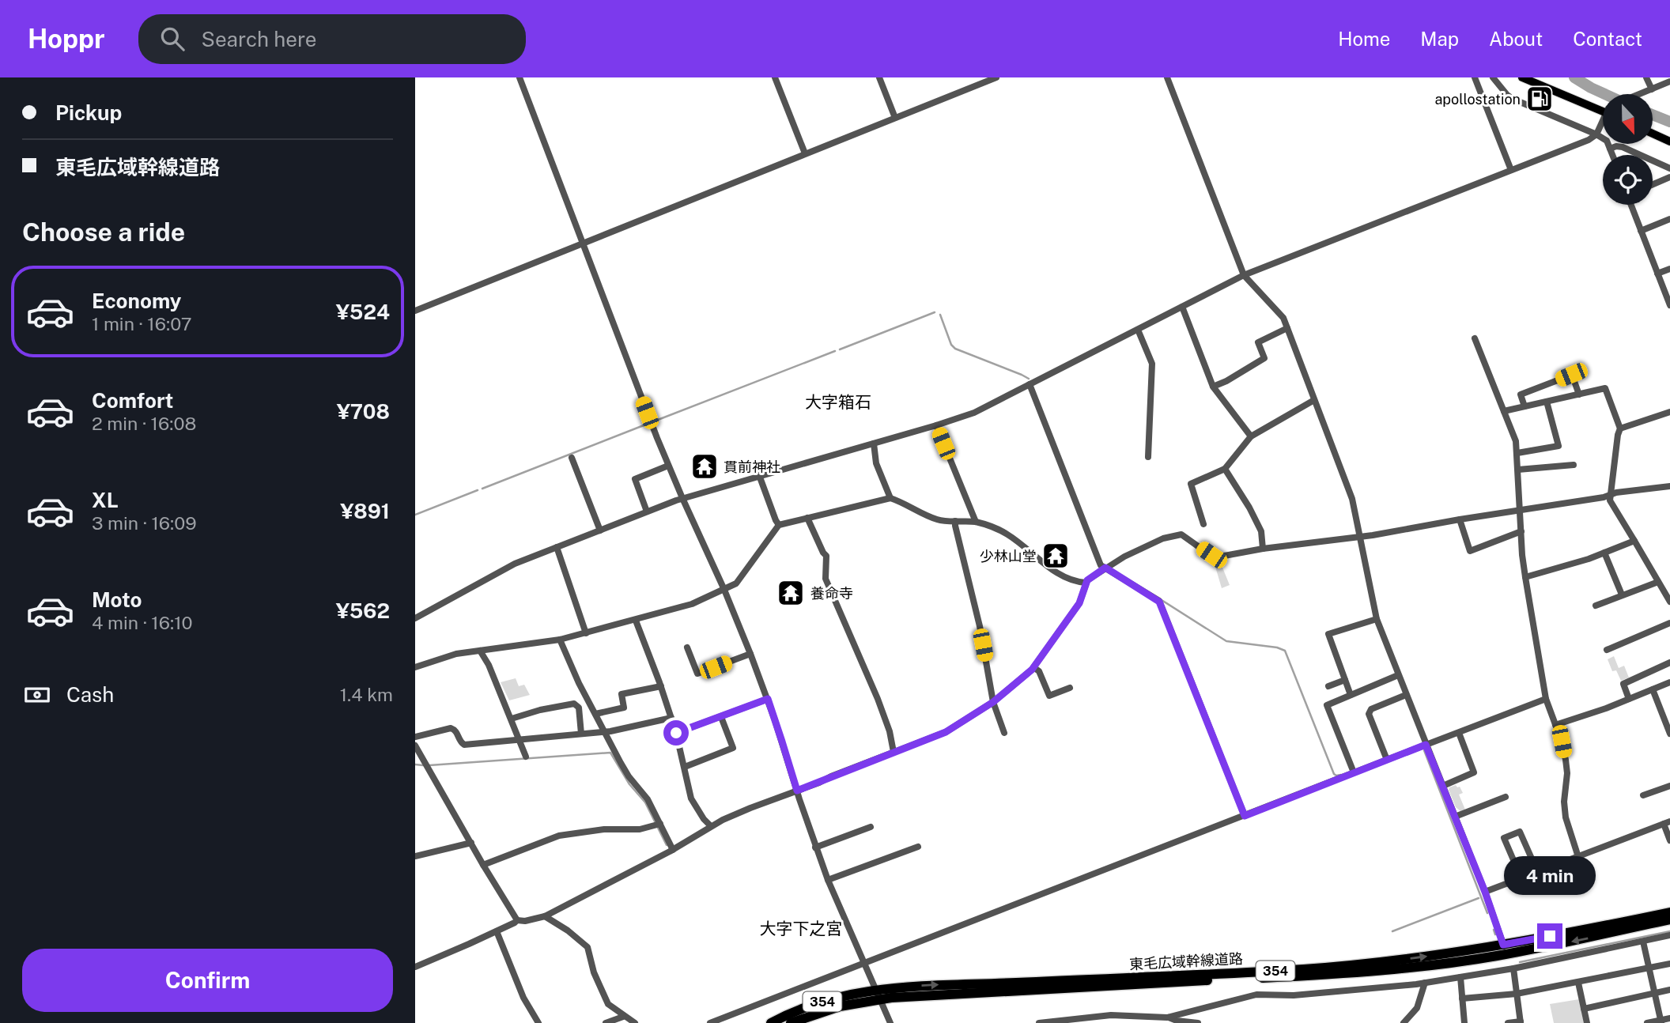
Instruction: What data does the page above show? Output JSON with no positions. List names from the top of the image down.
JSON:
{
  "streets": {
    "highway": ["東毛広域幹線道路", "354"]
  },
  "districts": ["大字箱石", "大字下之宮"],
  "places": {
    "fuel station": ["apollostation"],
    "temple": ["貫前神社", "少林山堂", "養命寺"]
  },
  "north": "bottom",
  "page": {
    "header": "Hoppr",
    "search": "Search here",
    "nav": [
      "Home",
      "Map",
      "About",
      "Contact"
    ],
    "banner": ["Pickup", "東毛広域幹線道路"],
    "heading": "Choose a ride",
    "list": [
      {
        "name": "Economy",
        "note": "1 min · 16:07",
        "value": "¥524"
      },
      {
        "name": "Comfort",
        "note": "2 min · 16:08",
        "value": "¥708"
      },
      {
        "name": "XL",
        "note": "3 min · 16:09",
        "value": "¥891"
      },
      {
        "name": "Moto",
        "note": "4 min · 16:10",
        "value": "¥562"
      }
    ],
    "pay": ["Cash", "1.4 km"],
    "bubble": "4 min",
    "buttons": "Confirm"
  }
}
